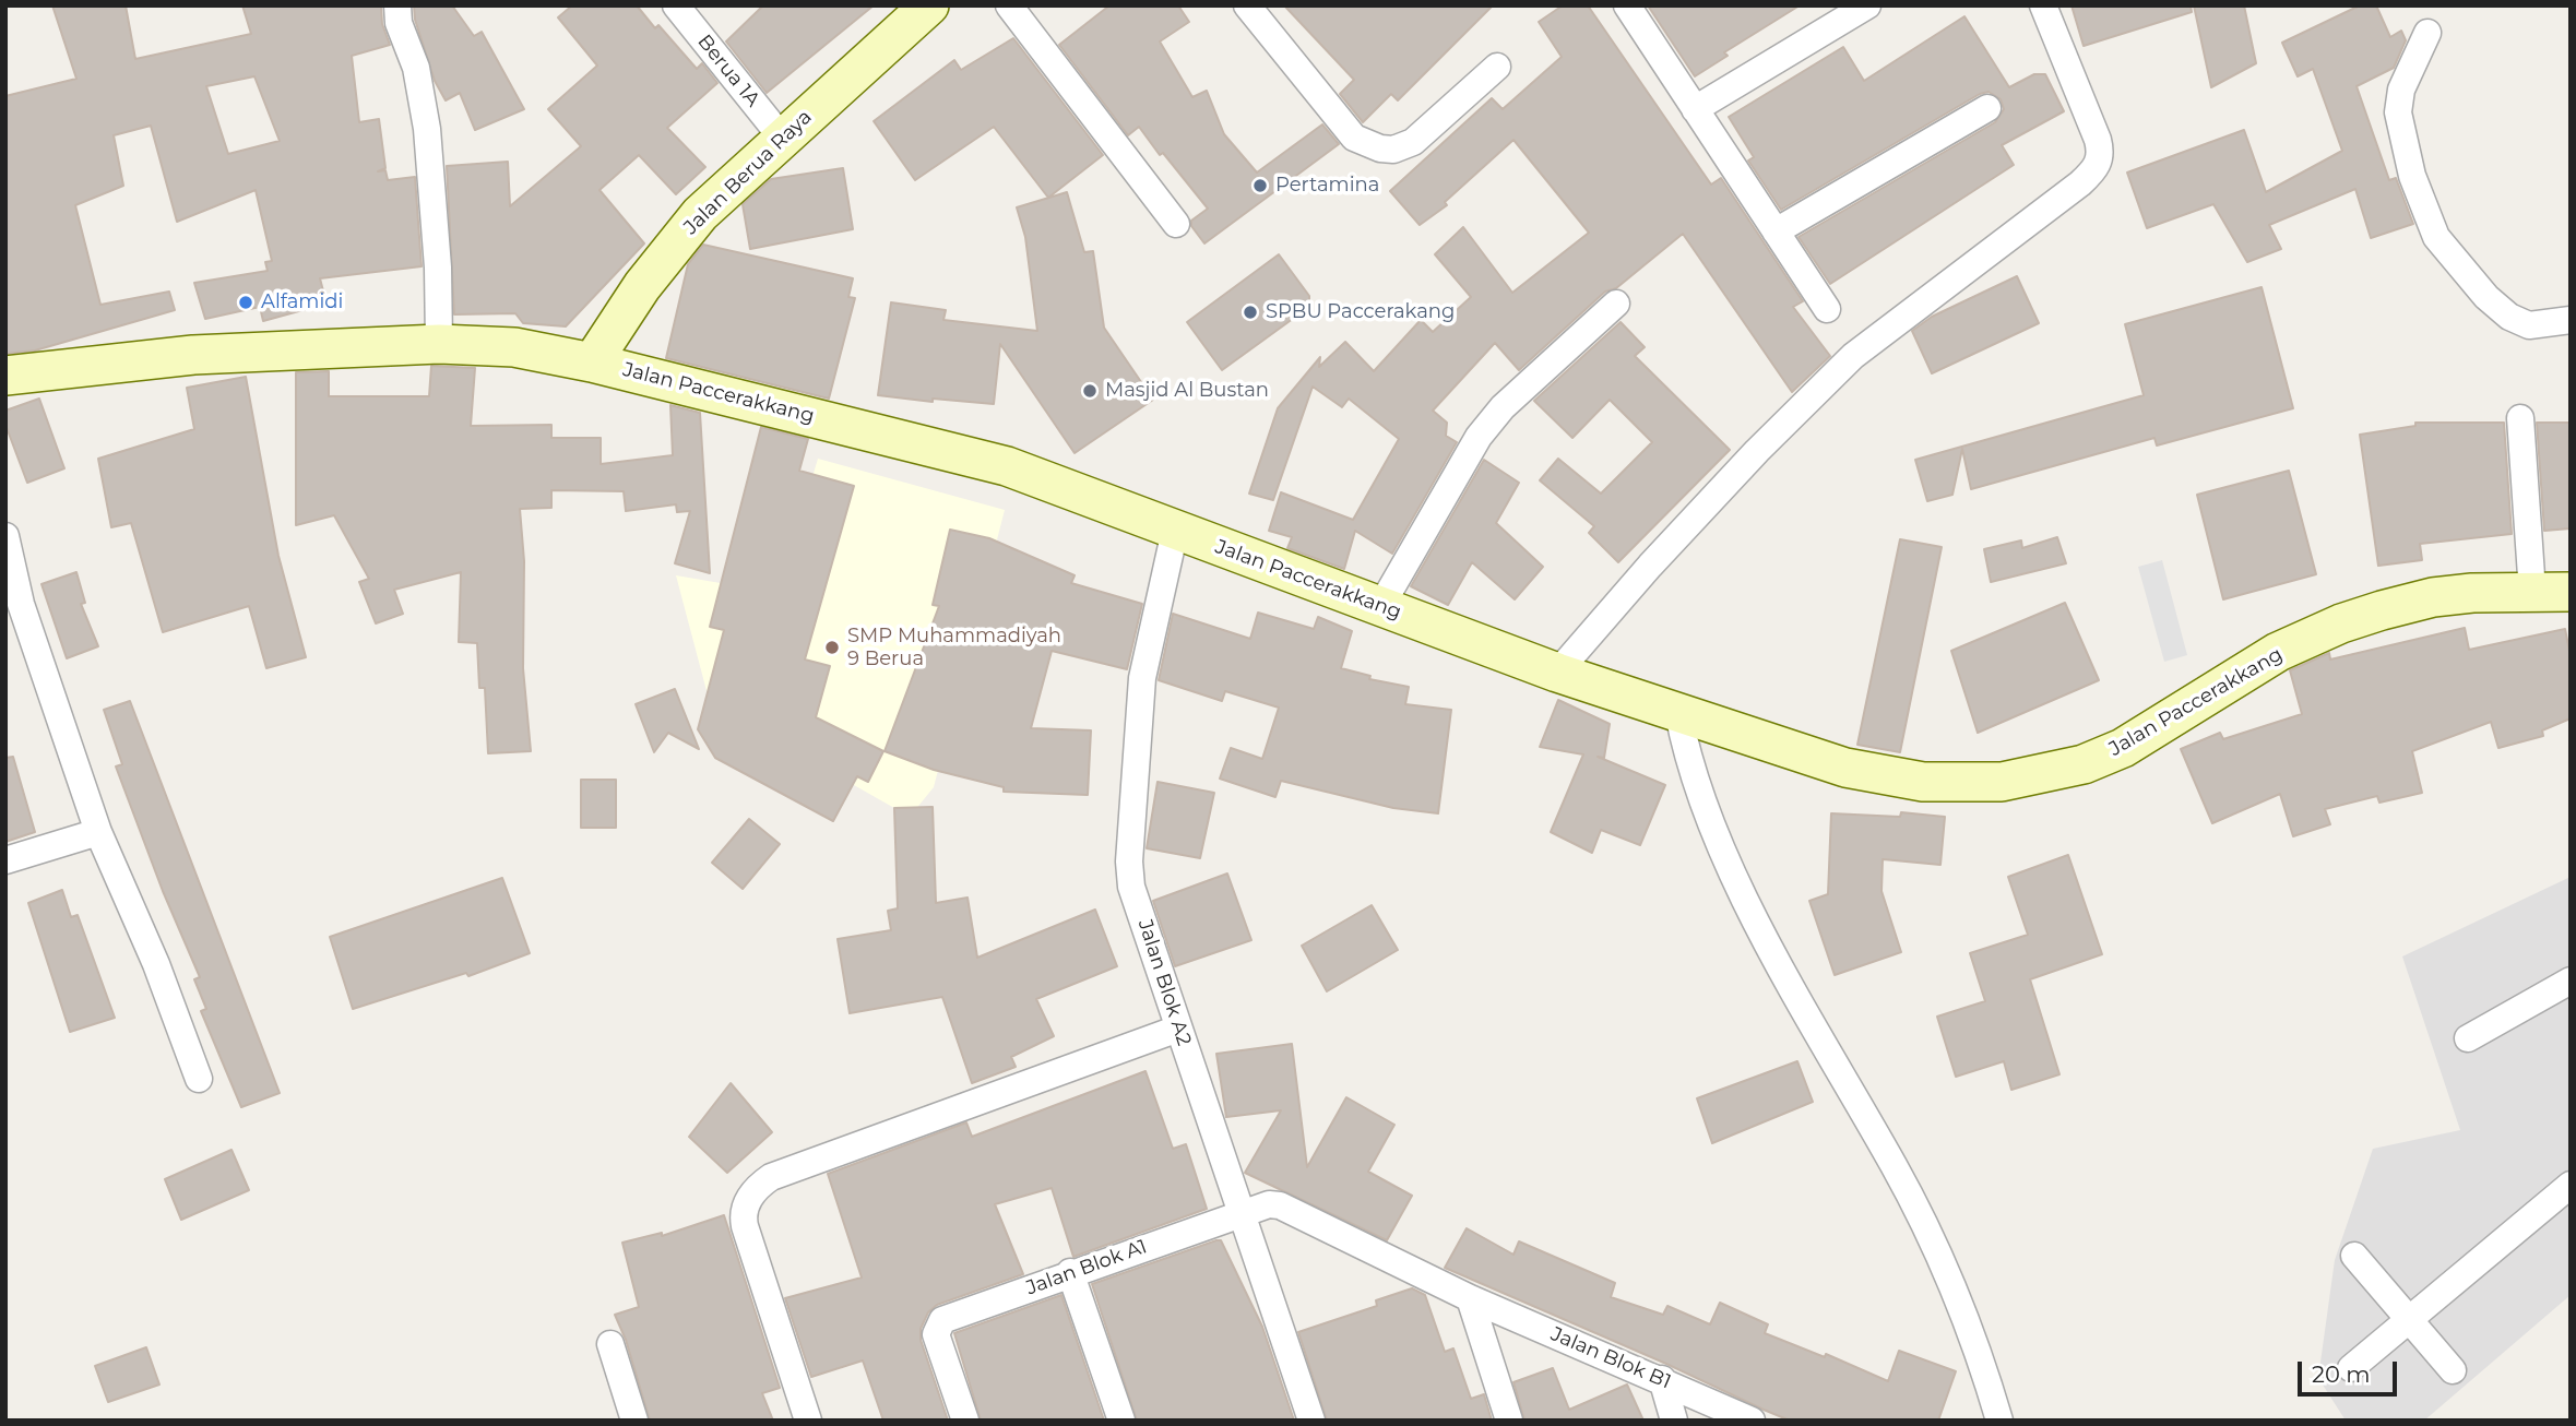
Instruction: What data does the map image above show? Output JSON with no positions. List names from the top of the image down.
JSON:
{
  "streets": {
    "main road": ["Jalan Berua Raya", "Jalan Paccerakkang"],
    "street": [
      "Berua 1A",
      "Jalan Blok A2",
      "Jalan Blok A1",
      "Jalan Blok B1"
    ]
  },
  "crossings": [
    ["Berua 1A", "Jalan Berua Raya"],
    ["Jalan Berua Raya", "Jalan Paccerakkang"],
    ["Jalan Paccerakkang", "Jalan Blok A2"],
    ["Jalan Blok A2", "Jalan Blok A1"],
    ["Jalan Blok A2", "Jalan Blok B1"],
    ["Jalan Blok A1", "Jalan Blok B1"]
  ],
  "places": [
    "Pertamina",
    "Alfamidi",
    "SPBU Paccerakang",
    "Masjid Al Bustan",
    "SMP Muhammadiyah 9 Berua"
  ],
  "scale_bar": "20 m"
}
